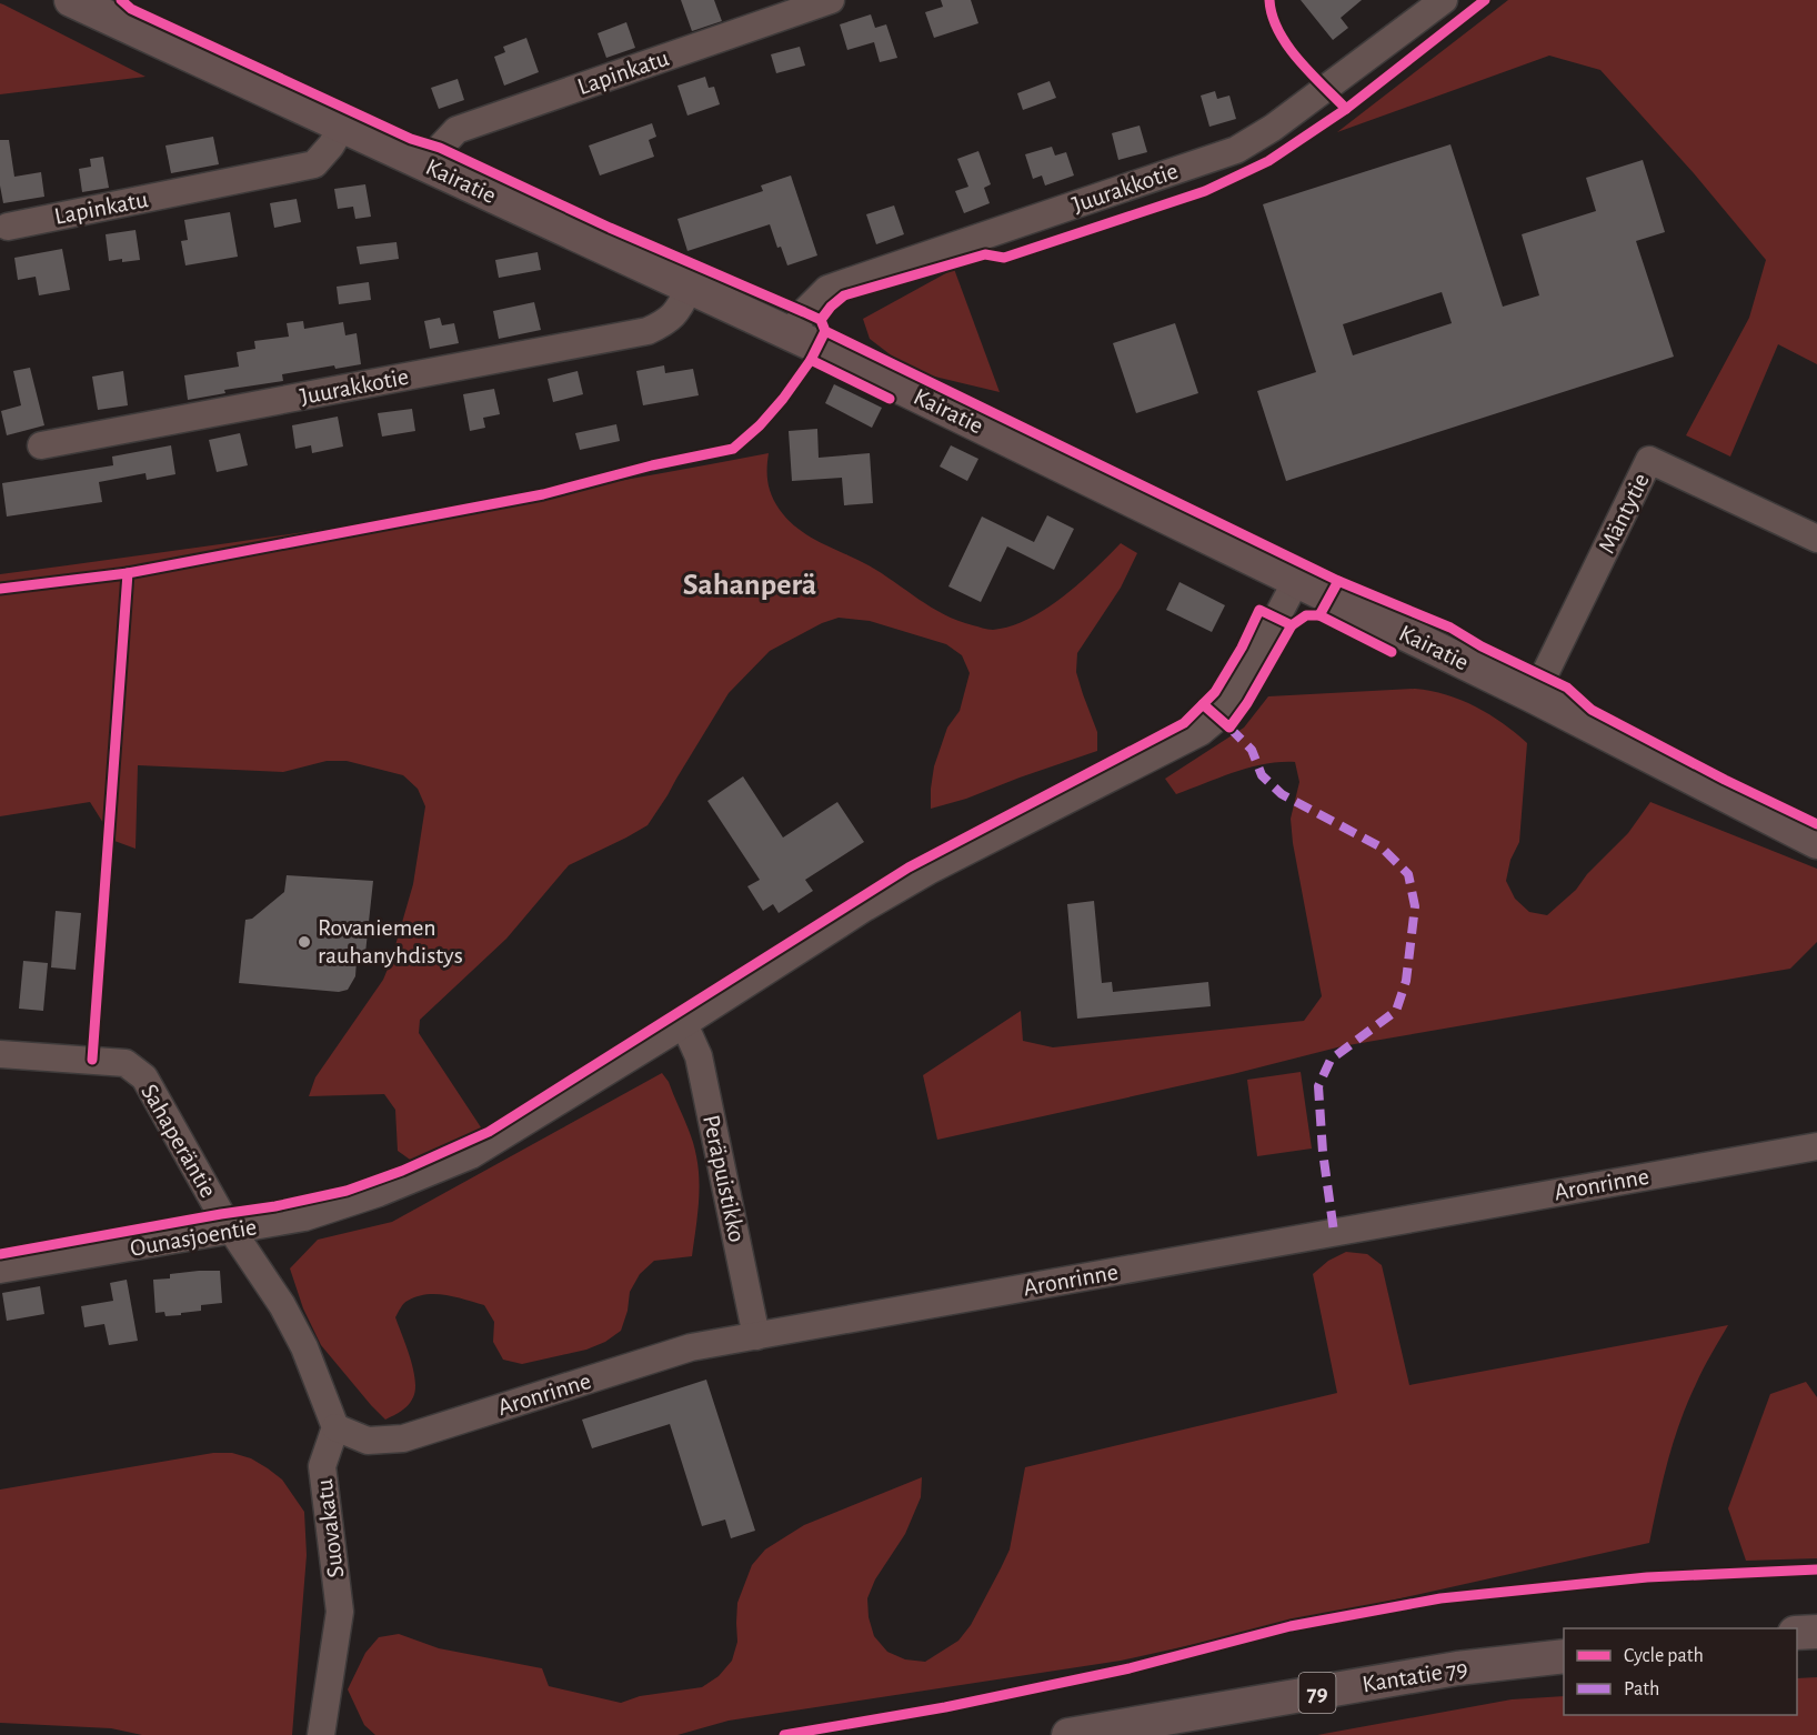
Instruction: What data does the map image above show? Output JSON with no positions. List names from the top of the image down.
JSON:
{
  "streets": {
    "main road": ["Kairatie", "Kantatie 79", "79"],
    "street": [
      "Lapinkatu",
      "Juurakkotie",
      "Mäntytie",
      "Sahaperäntie",
      "Peräpuistikko",
      "Aronrinne",
      "Ounasjoentie",
      "Suovakatu"
    ]
  },
  "crossings": [
    ["Lapinkatu", "Kairatie"],
    ["Kairatie", "Juurakkotie"],
    ["Kairatie", "Mäntytie"],
    ["Kairatie", "Ounasjoentie"],
    ["Sahaperäntie", "Ounasjoentie"],
    ["Peräpuistikko", "Aronrinne"],
    ["Peräpuistikko", "Ounasjoentie"],
    ["Aronrinne", "Suovakatu"]
  ],
  "districts": ["Sahanperä"],
  "places": ["Rovaniemen rauhanyhdistys"],
  "legend": ["Cycle path", "Path"]
}
